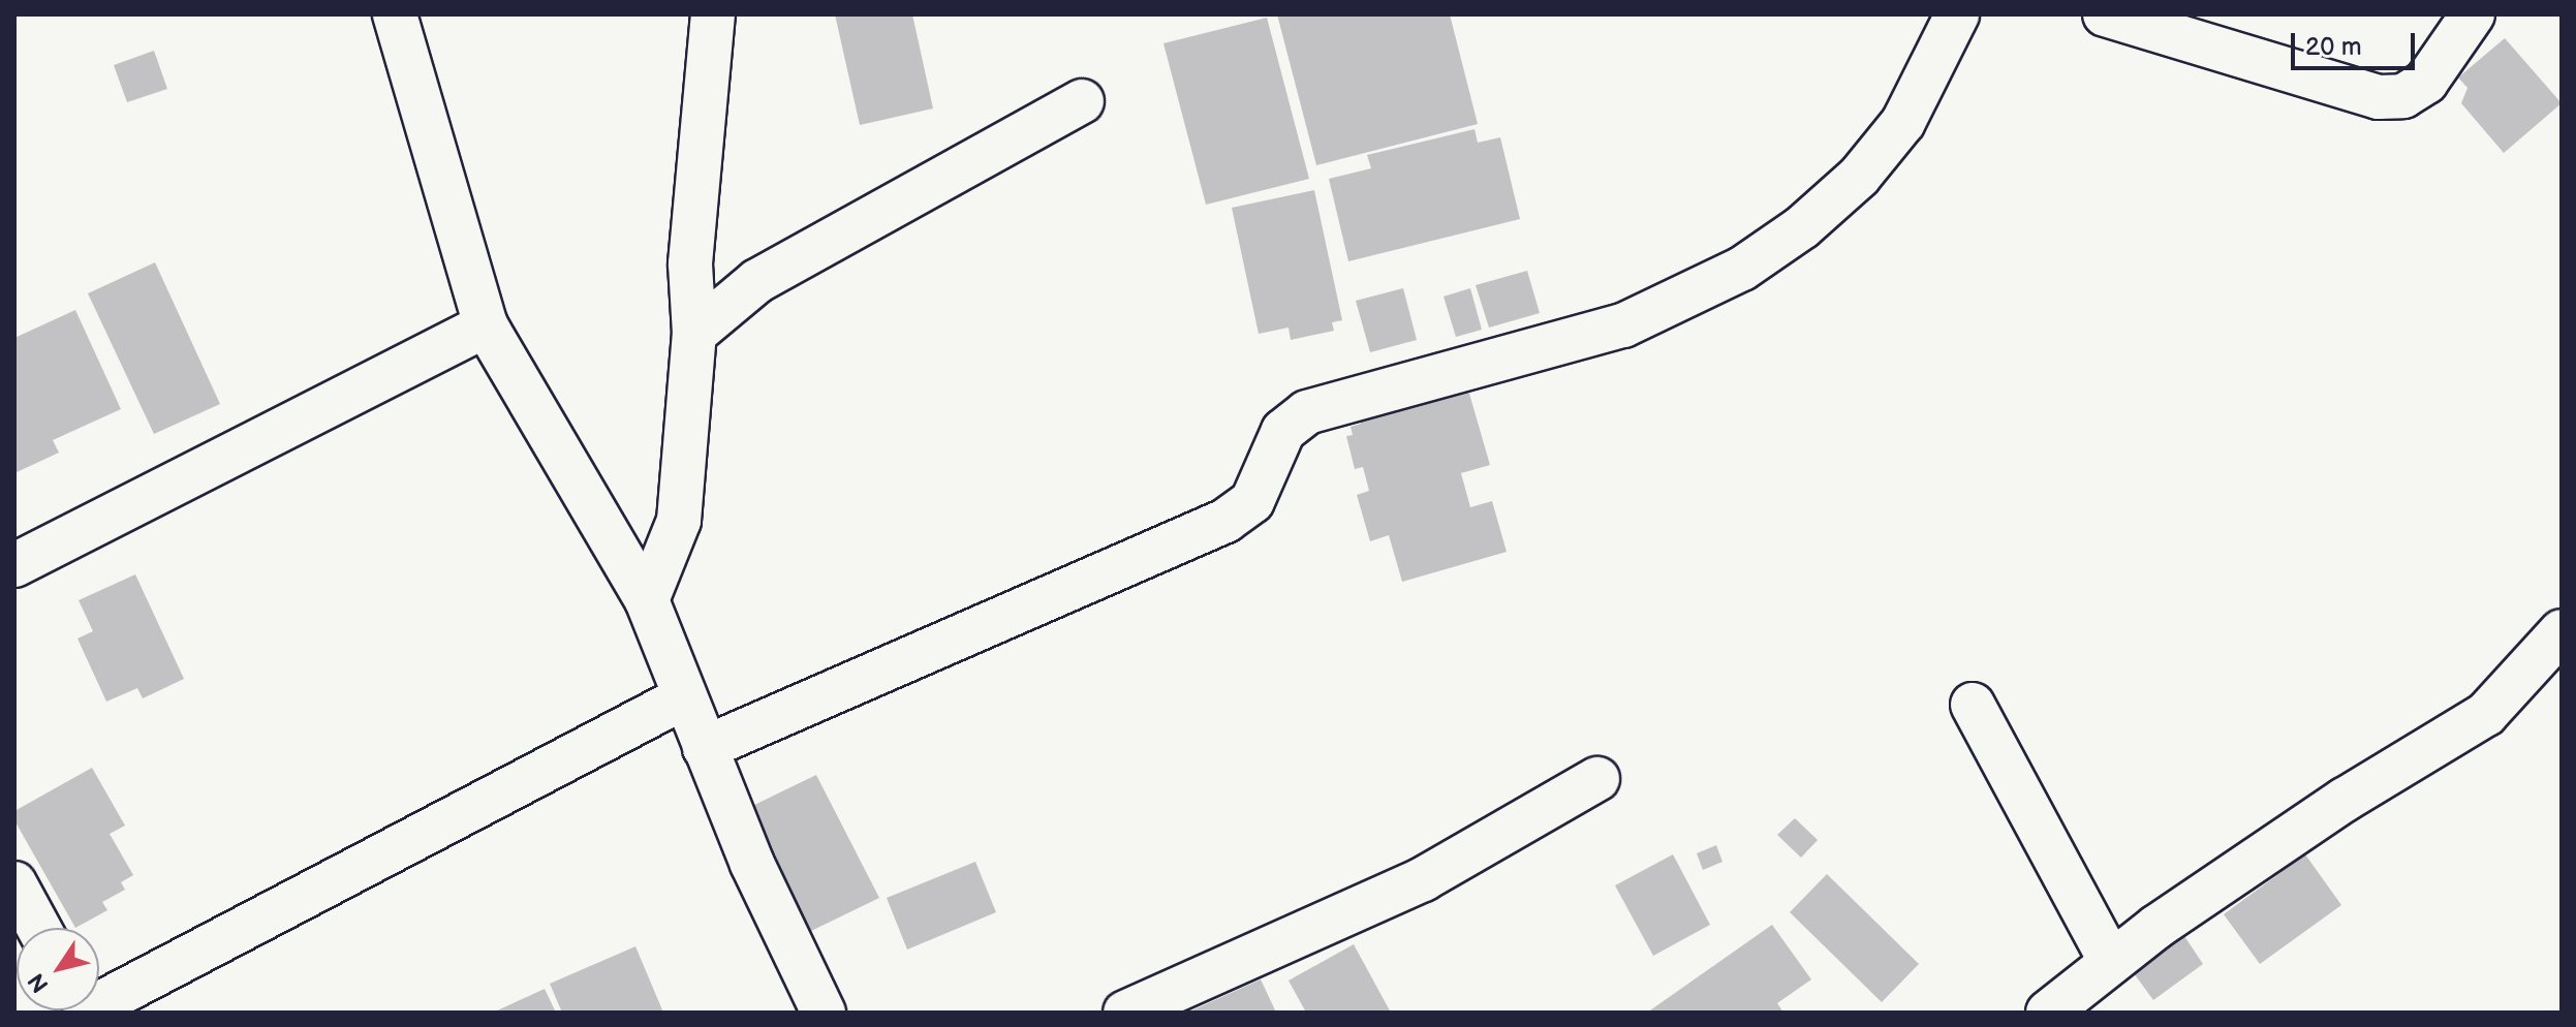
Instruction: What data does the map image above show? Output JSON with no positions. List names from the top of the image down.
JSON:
{
  "scale_bar": "20 m",
  "north": "bottom left"
}
